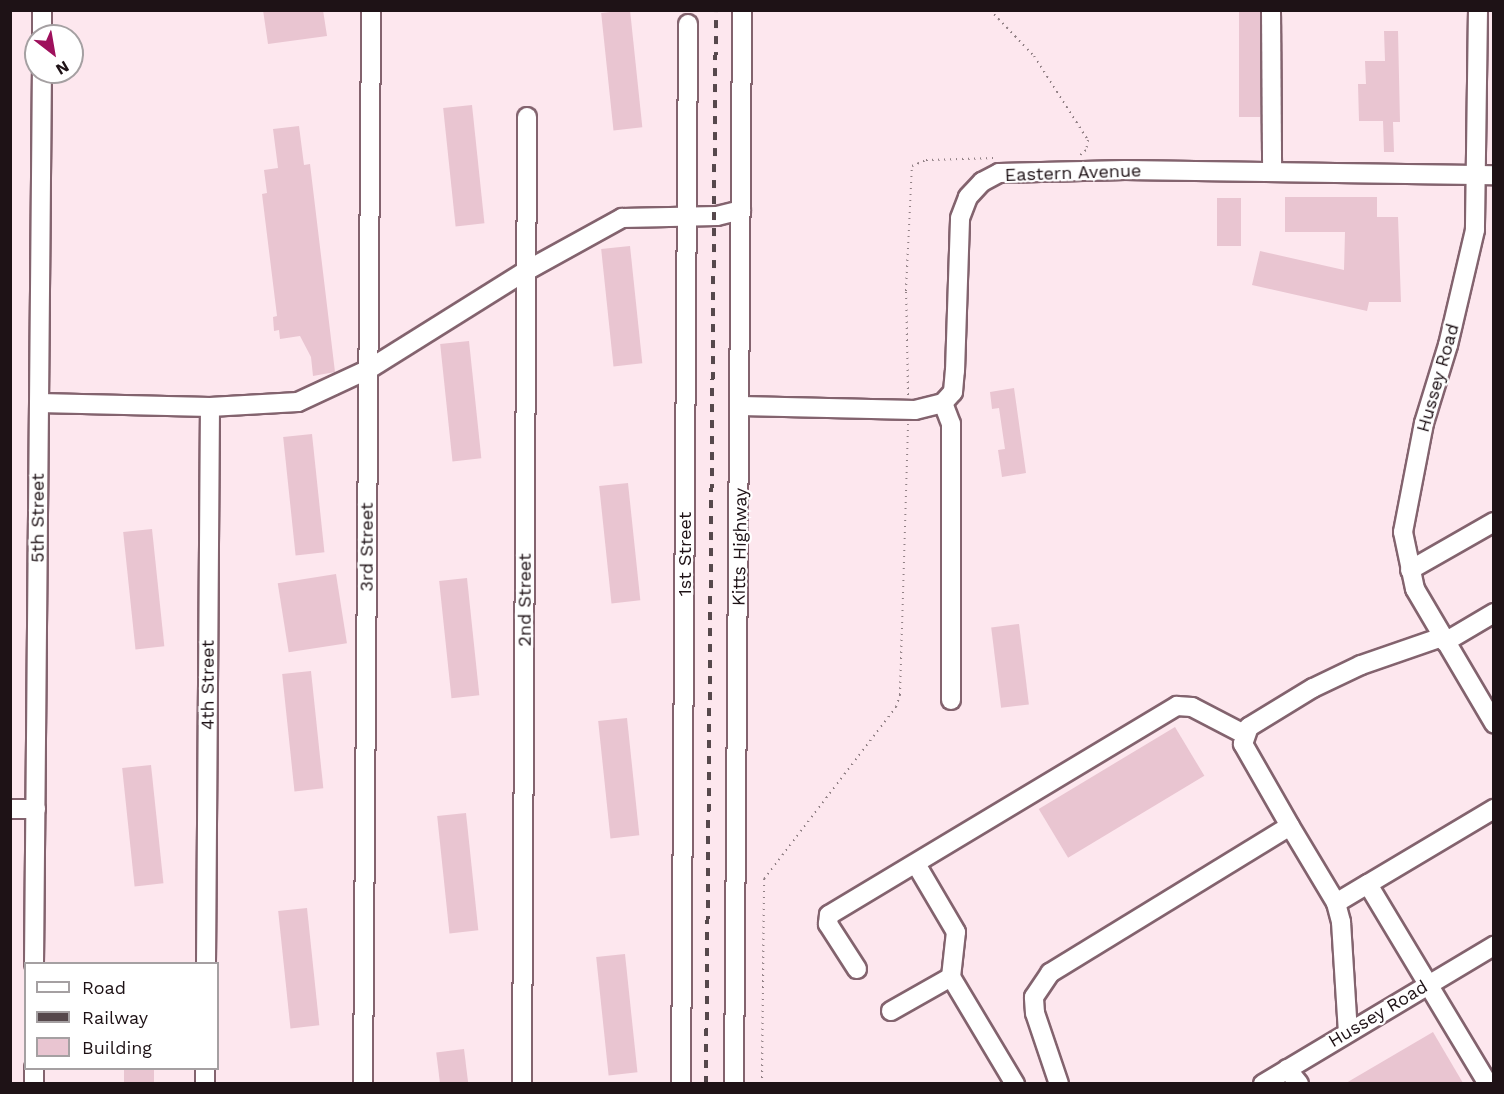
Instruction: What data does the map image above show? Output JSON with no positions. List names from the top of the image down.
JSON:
{
  "streets": {
    "street": [
      "Eastern Avenue",
      "Hussey Road",
      "5th Street",
      "3rd Street",
      "Kitts Highway",
      "1st Street",
      "2nd Street",
      "4th Street"
    ]
  },
  "crossings": [
    ["Eastern Avenue", "Hussey Road"]
  ],
  "legend": ["Road", "Railway", "Building"],
  "north": "bottom right"
}
